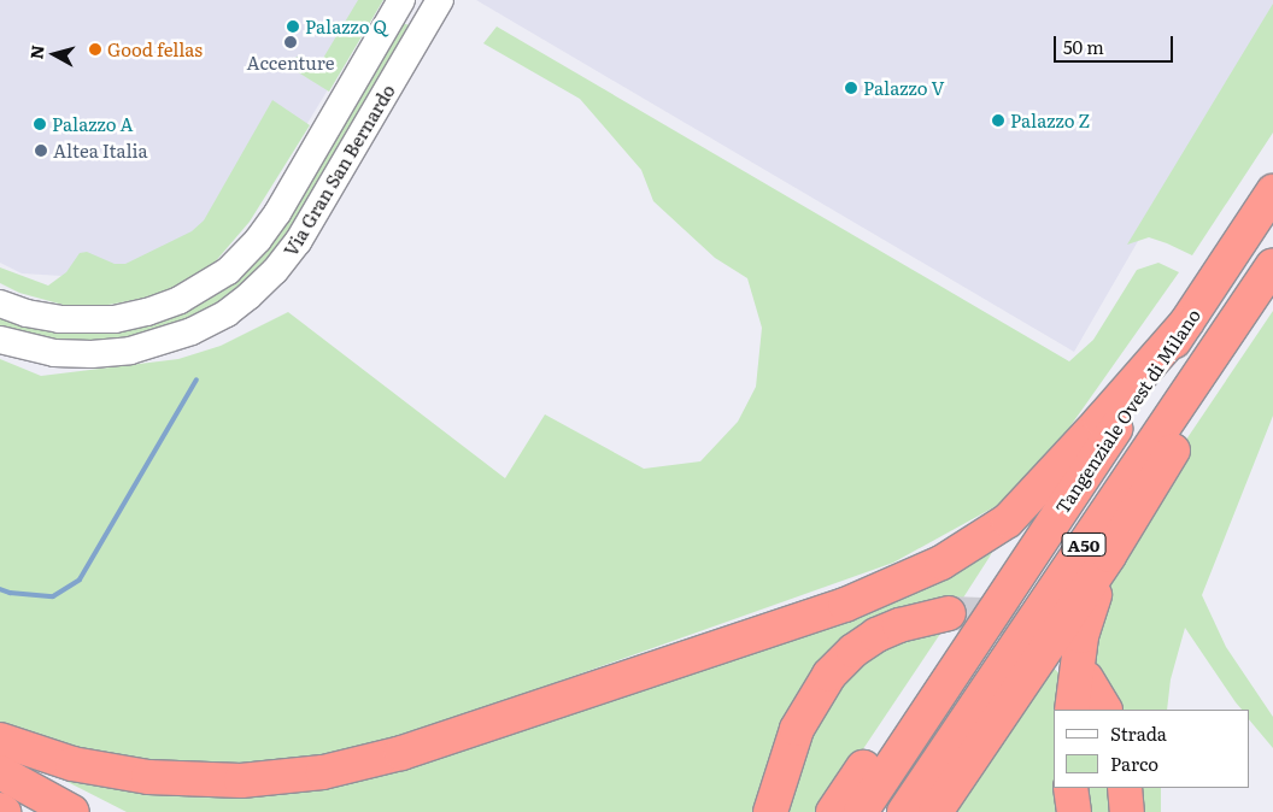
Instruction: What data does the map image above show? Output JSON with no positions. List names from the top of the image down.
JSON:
{
  "streets": {
    "highway": ["Tangenziale Ovest di Milano", "A50"],
    "main road": ["Via Gran San Bernardo"]
  },
  "places": [
    "Palazzo Q",
    "Accenture",
    "Good fellas",
    "Palazzo V",
    "Palazzo Z",
    "Palazzo A",
    "Altea Italia"
  ],
  "legend": ["Strada", "Parco"],
  "scale_bar": "50 m",
  "north": "left"
}
